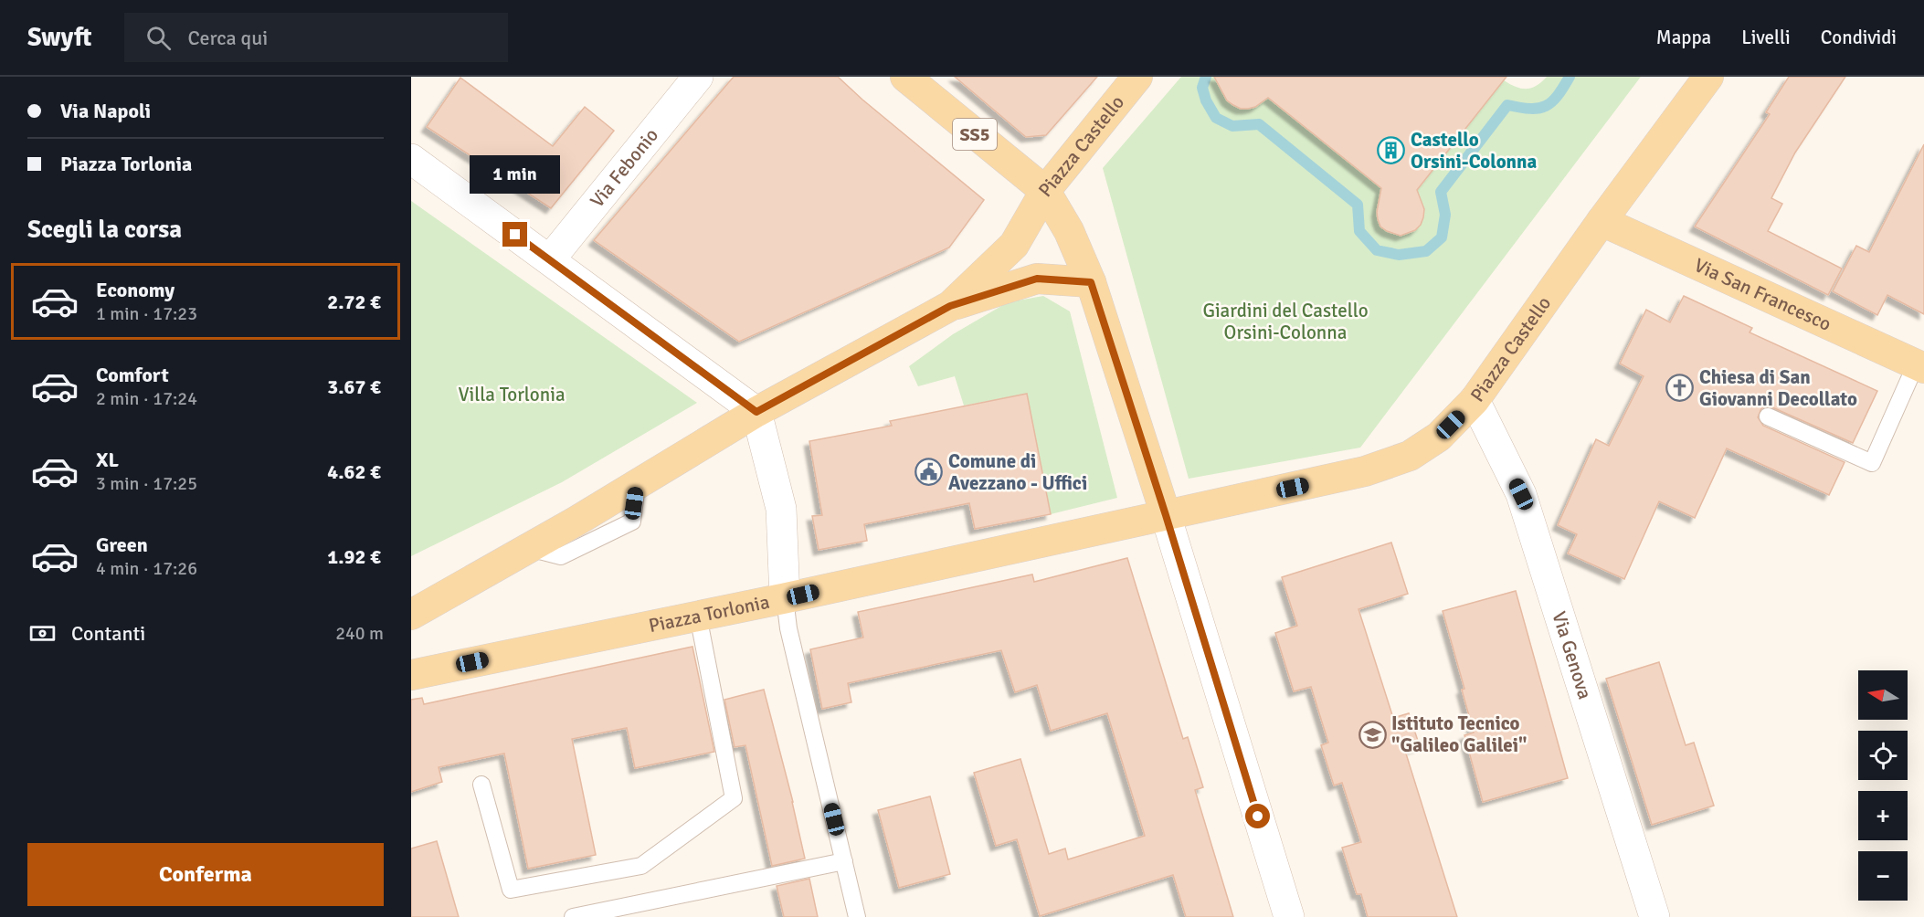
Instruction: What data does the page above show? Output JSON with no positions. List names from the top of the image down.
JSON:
{
  "streets": {
    "main road": [
      "SS5",
      "Piazza Castello",
      "Via San Francesco",
      "Piazza Torlonia"
    ],
    "street": ["Via Febonio", "Via Genova"]
  },
  "crossings": [
    ["SS5", "Piazza Castello"],
    ["Piazza Castello", "Via San Francesco"],
    ["Piazza Castello", "Piazza Torlonia"],
    ["Piazza Castello", "Via Genova"]
  ],
  "parks": ["Giardini del Castello Orsini-Colonna", "Villa Torlonia"],
  "places": {
    "building": ["Castello Orsini-Colonna"],
    "church": ["Chiesa di San Giovanni Decollato"],
    "public building": ["Comune di Avezzano - Uffici"],
    "school or university": ["Istituto Tecnico \"Galileo Galilei\""]
  },
  "north": "left",
  "page": {
    "header": "Swyft",
    "search": "Cerca qui",
    "nav": ["Mappa", "Livelli", "Condividi"],
    "banner": ["Via Napoli", "Piazza Torlonia"],
    "bubble": "1 min",
    "heading": "Scegli la corsa",
    "list": [
      {
        "name": "Economy",
        "note": "1 min · 17:23",
        "value": "2.72 €"
      },
      {
        "name": "Comfort",
        "note": "2 min · 17:24",
        "value": "3.67 €"
      },
      {
        "name": "XL",
        "note": "3 min · 17:25",
        "value": "4.62 €"
      },
      {
        "name": "Green",
        "note": "4 min · 17:26",
        "value": "1.92 €"
      }
    ],
    "pay": ["Contanti", "240 m"],
    "map_buttons": ["+", "−"],
    "buttons": "Conferma"
  }
}
